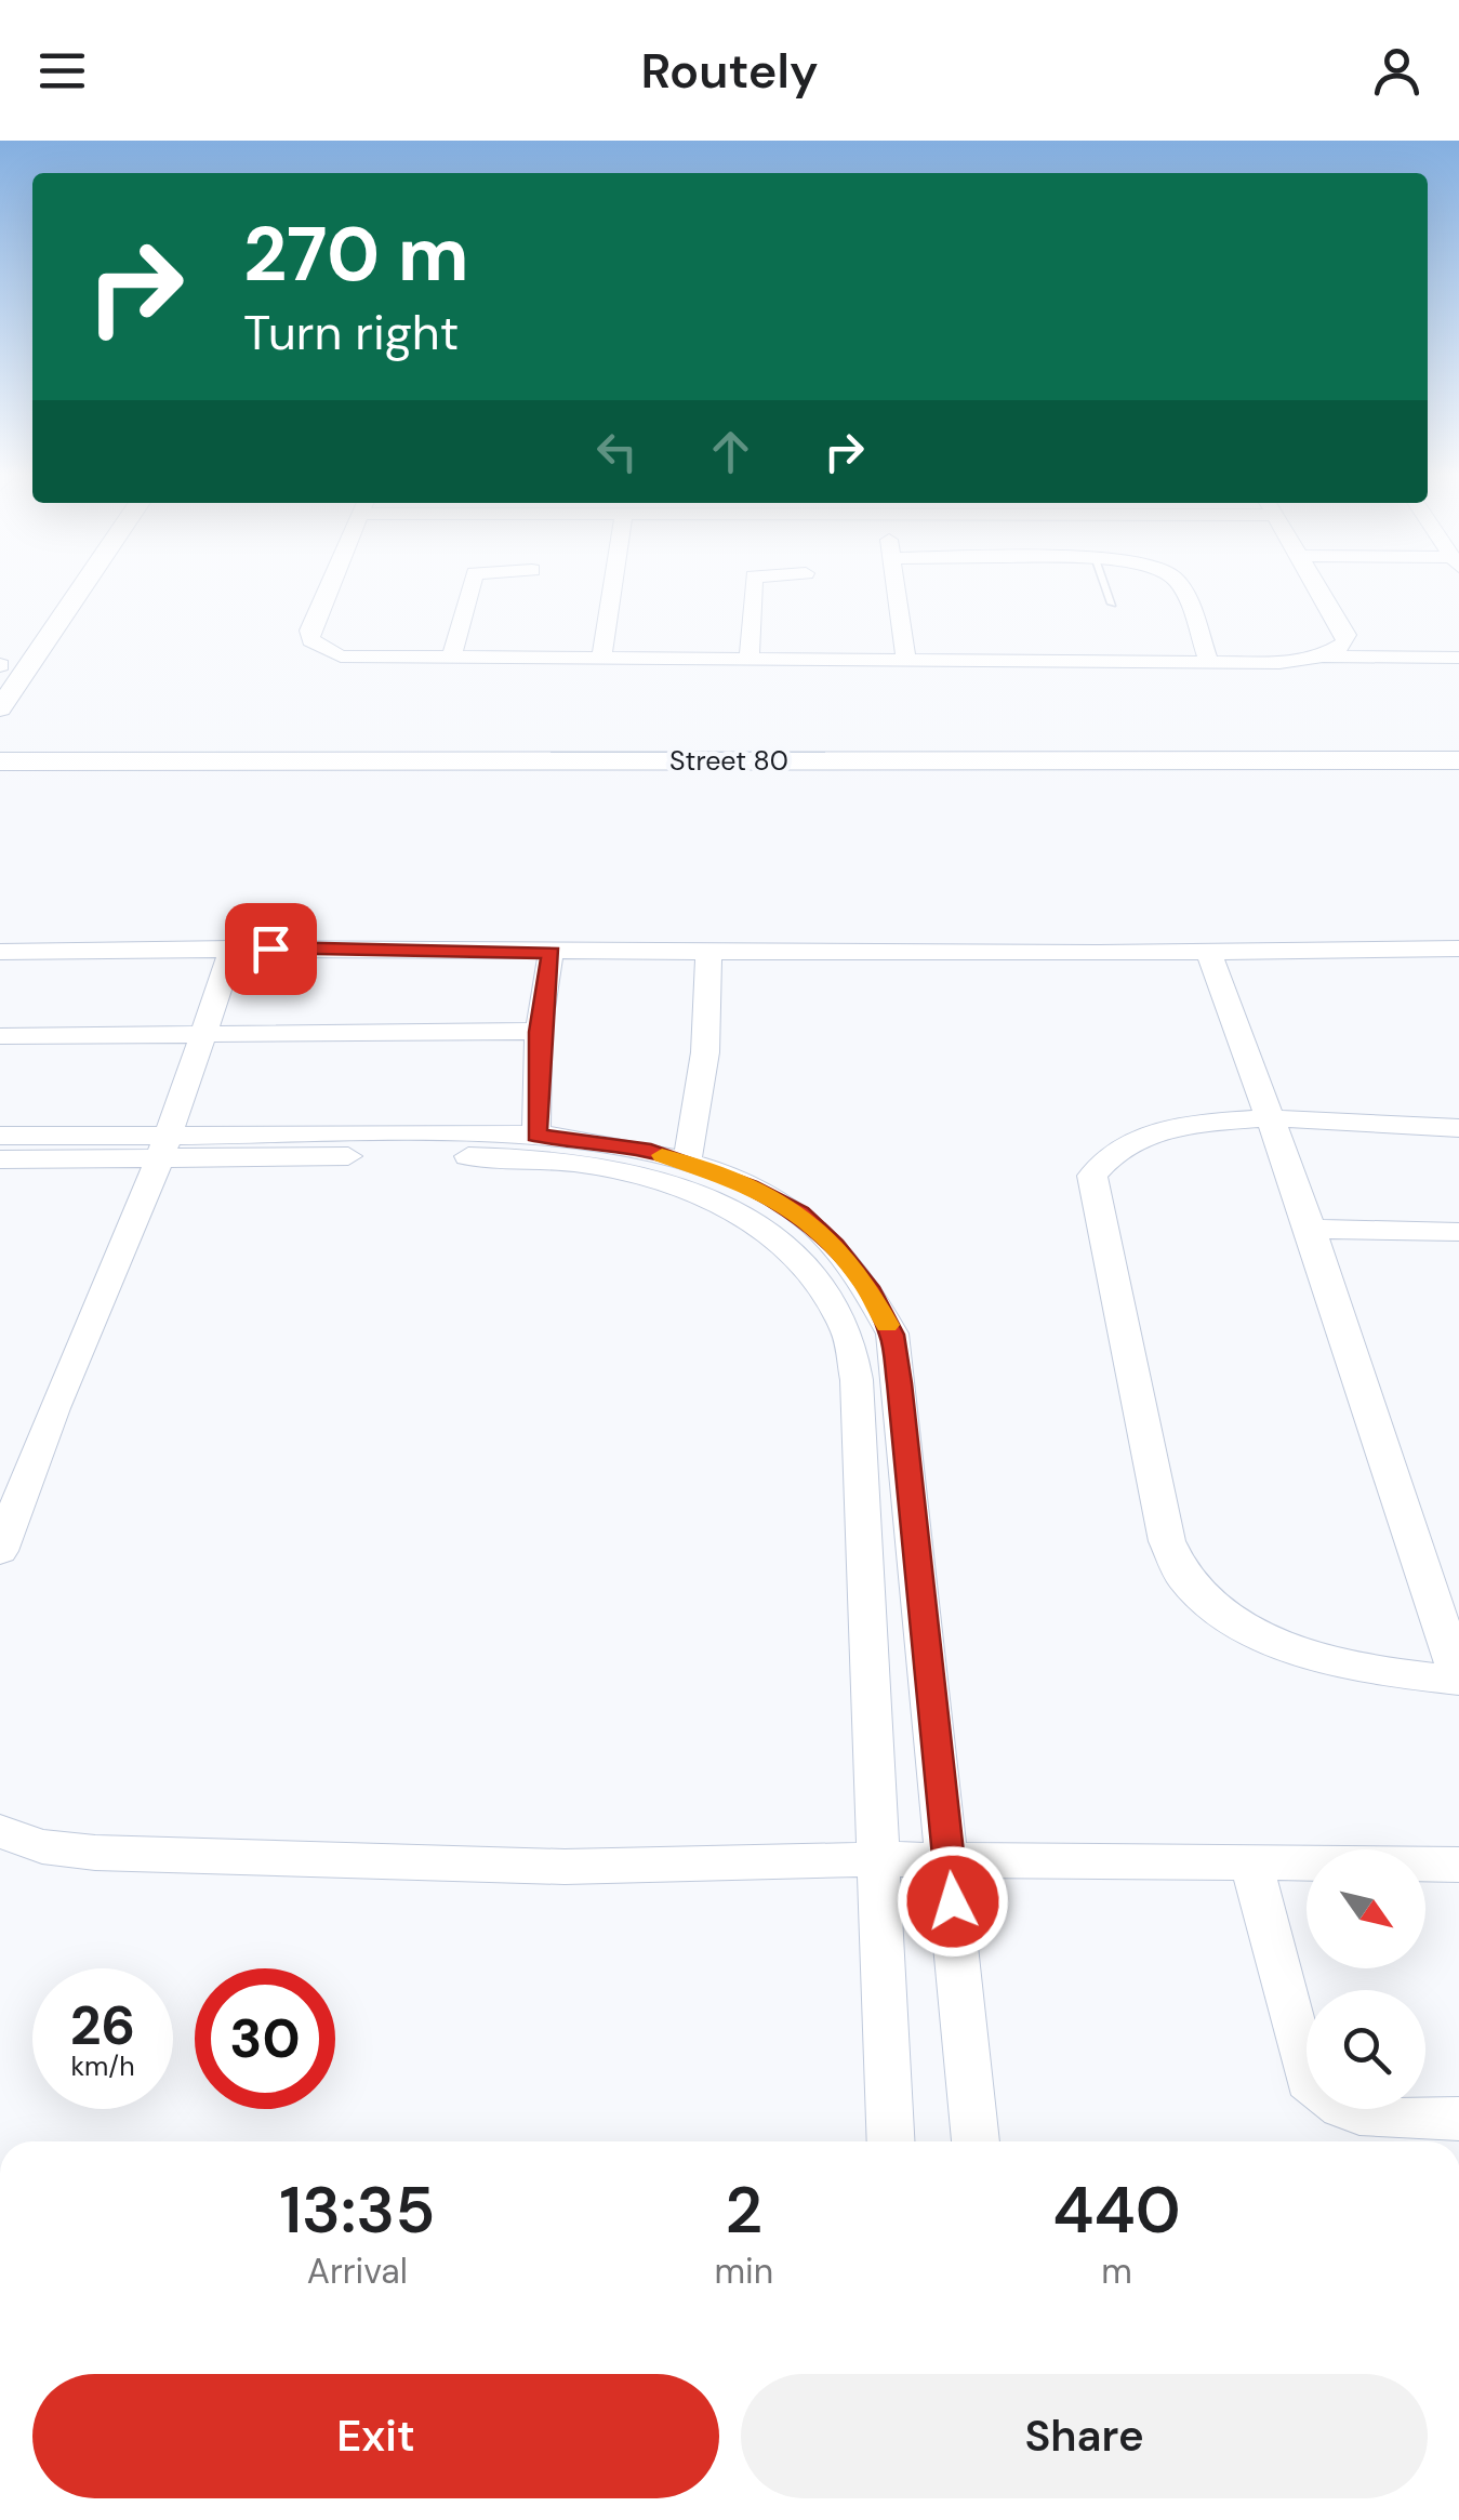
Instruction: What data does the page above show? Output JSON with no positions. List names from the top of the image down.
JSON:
{
  "streets": {
    "street": ["Street 80"]
  },
  "north": "bottom right",
  "page": {
    "header": "Routely",
    "turn": ["270 m", "Turn right"],
    "speed": "26 km/h",
    "limit": "30",
    "eta": [
      "13:35",
      "Arrival",
      "2",
      "min",
      "440",
      "m"
    ],
    "buttons": ["Exit", "Share"]
  }
}
